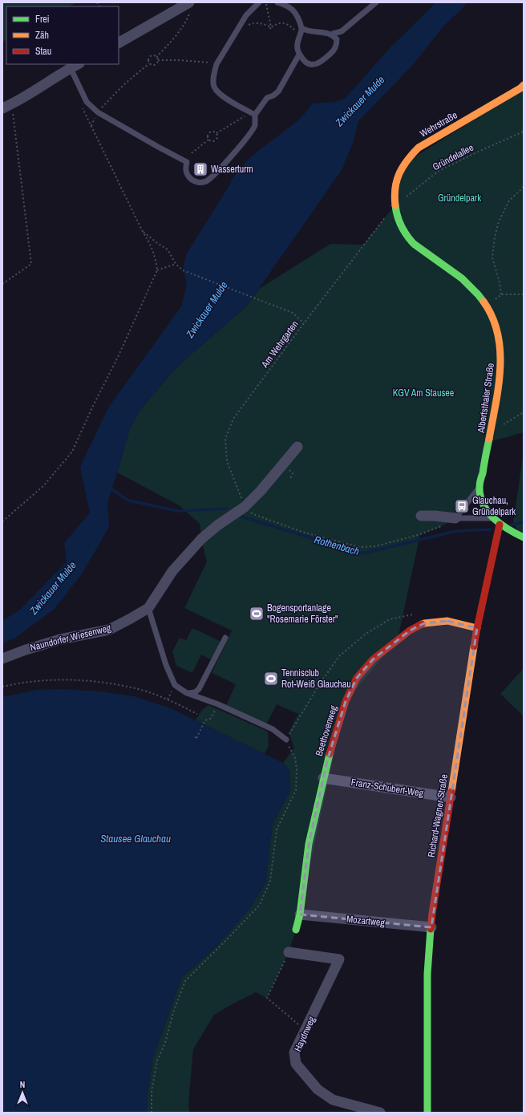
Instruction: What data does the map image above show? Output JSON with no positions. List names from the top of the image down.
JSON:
{
  "streets": {
    "street": [
      "Wehrstraße",
      "Albertsthaler Straße",
      "Naundorfer Wiesenweg",
      "Beethovenweg",
      "Franz-Schubert-Weg",
      "Richard-Wagner-Straße",
      "Mozartweg",
      "Haydnweg"
    ],
    "path": ["Gründelallee", "Am Wehrgarten"]
  },
  "crossings": [
    ["Wehrstraße", "Gründelallee"],
    ["Wehrstraße", "Am Wehrgarten"],
    ["Wehrstraße", "Albertsthaler Straße"],
    ["Gründelallee", "Am Wehrgarten"],
    ["Gründelallee", "Albertsthaler Straße"],
    ["Am Wehrgarten", "Albertsthaler Straße"],
    ["Am Wehrgarten", "Naundorfer Wiesenweg"],
    ["Albertsthaler Straße", "Richard-Wagner-Straße"],
    ["Beethovenweg", "Franz-Schubert-Weg"],
    ["Beethovenweg", "Richard-Wagner-Straße"],
    ["Beethovenweg", "Mozartweg"],
    ["Franz-Schubert-Weg", "Richard-Wagner-Straße"],
    ["Richard-Wagner-Straße", "Mozartweg"]
  ],
  "water": ["Zwickauer Mulde", "Rothenbach", "Stausee Glauchau"],
  "parks": ["Gründelpark", "KGV Am Stausee"],
  "places": {
    "building": ["Wasserturm"],
    "bus stop": ["Glauchau, Gründelpark"],
    "sports": ["Bogensportanlage \"Rosemarie Förster\"", "Tennisclub Rot-Weiß Glauchau"]
  },
  "legend": ["Frei", "Zäh", "Stau"],
  "north": "top"
}
